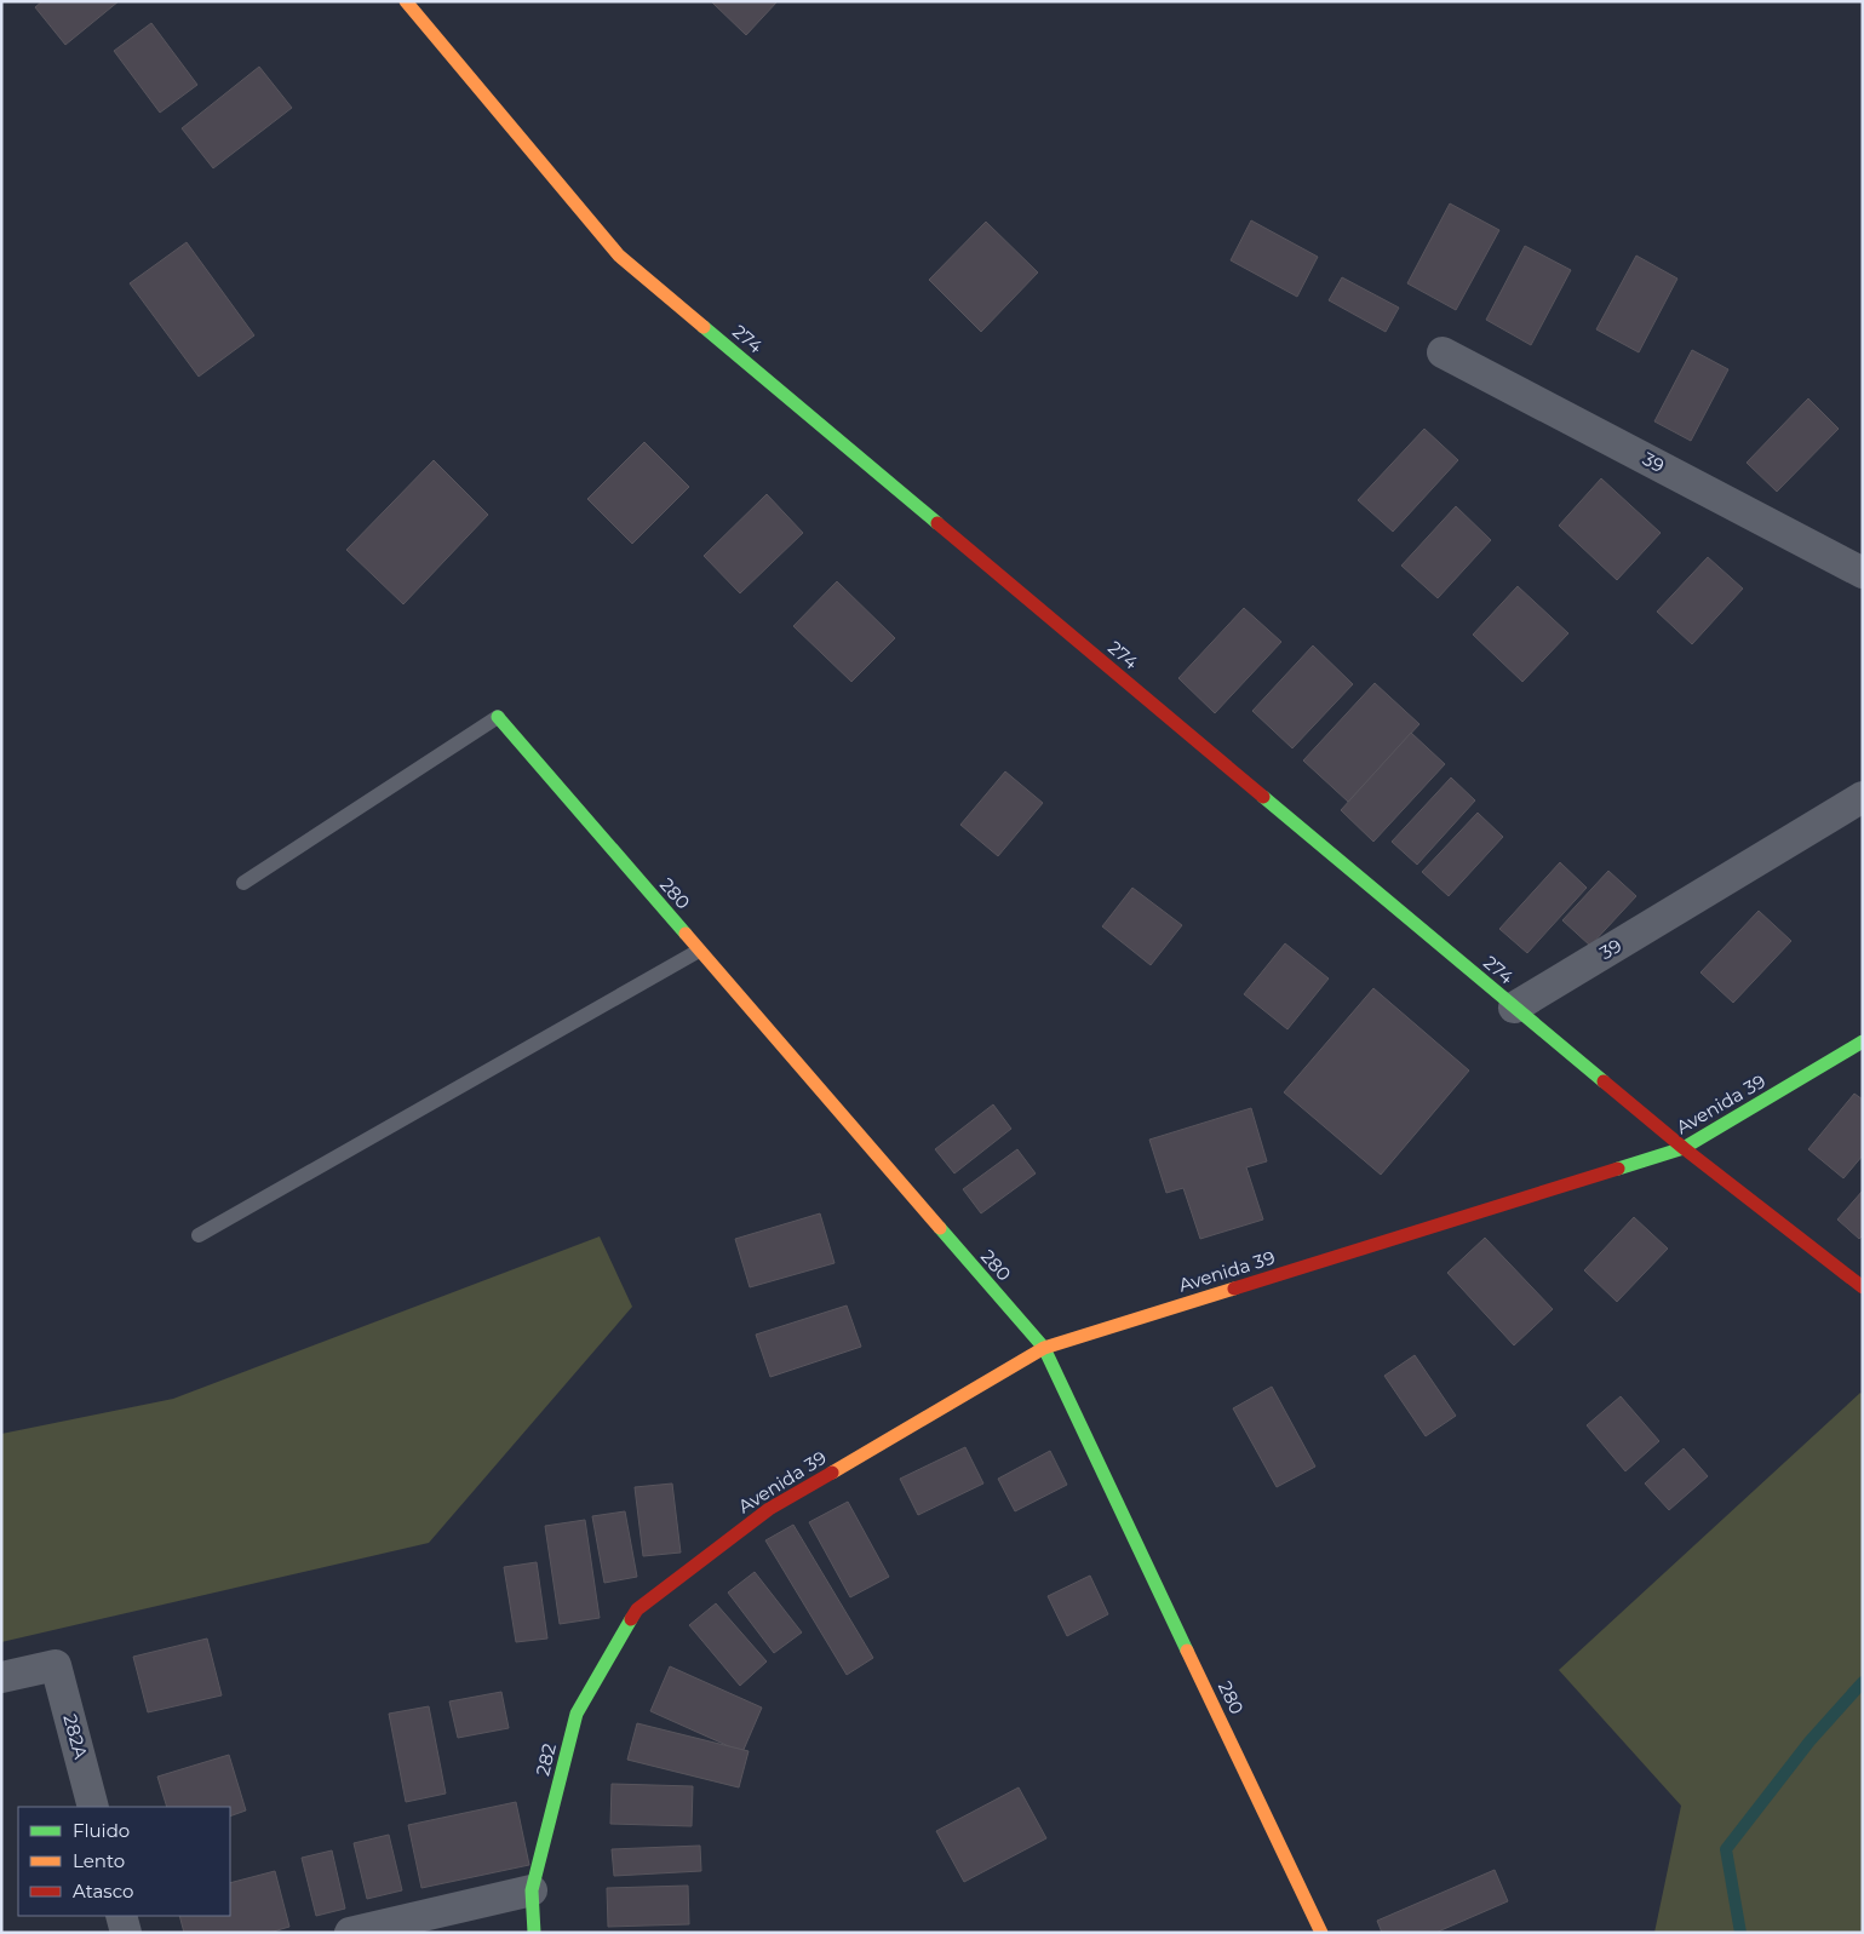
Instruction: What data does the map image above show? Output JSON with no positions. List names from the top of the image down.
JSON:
{
  "streets": {
    "street": [
      "274",
      "39",
      "280",
      "Avenida 39",
      "282A",
      "282"
    ]
  },
  "crossings": [
    ["274", "39"],
    ["274", "Avenida 39"],
    ["280", "Avenida 39"],
    ["Avenida 39", "282"]
  ],
  "legend": ["Fluido", "Lento", "Atasco"]
}
